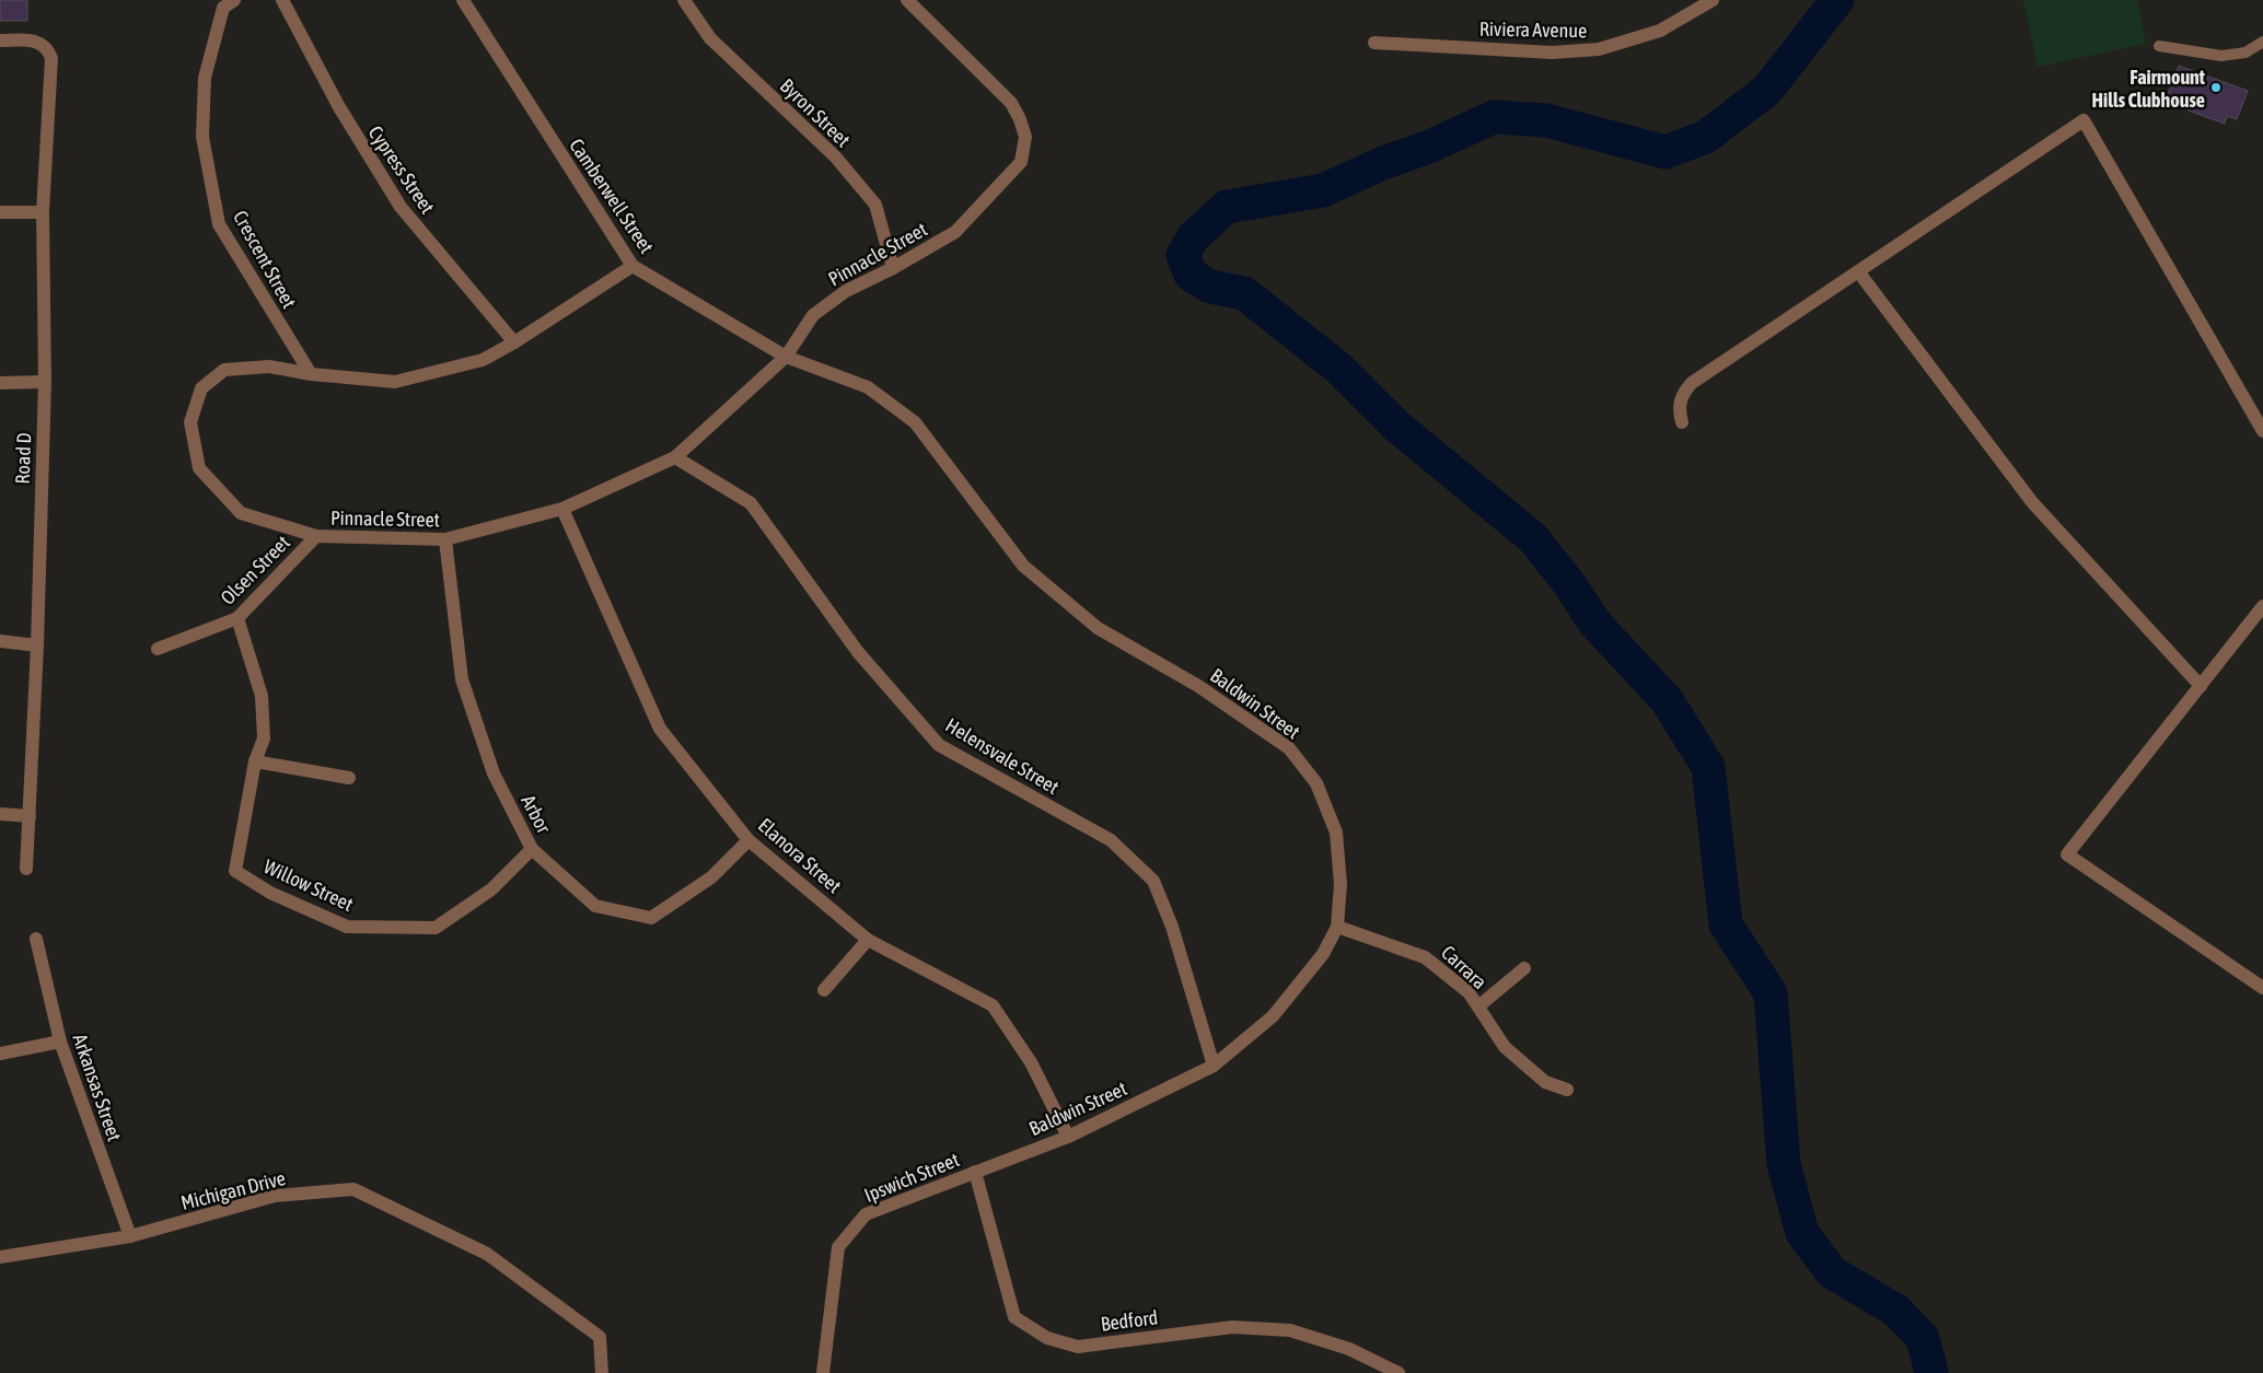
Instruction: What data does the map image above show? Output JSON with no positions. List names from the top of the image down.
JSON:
{
  "streets": {
    "street": [
      "Riviera Avenue",
      "Byron Street",
      "Cypress Street",
      "Camberwell Street",
      "Pinnacle Street",
      "Crescent Street",
      "Road D",
      "Olsen Street",
      "Baldwin Street",
      "Helensvale Street",
      "Arbor",
      "Elanora Street",
      "Willow Street",
      "Carrara",
      "Arkansas Street",
      "Ipswich Street",
      "Michigan Drive",
      "Bedford"
    ]
  },
  "crossings": [
    ["Byron Street", "Pinnacle Street"],
    ["Cypress Street", "Pinnacle Street"],
    ["Camberwell Street", "Pinnacle Street"],
    ["Camberwell Street", "Baldwin Street"],
    ["Pinnacle Street", "Crescent Street"],
    ["Pinnacle Street", "Olsen Street"],
    ["Pinnacle Street", "Baldwin Street"],
    ["Pinnacle Street", "Helensvale Street"],
    ["Pinnacle Street", "Arbor"],
    ["Pinnacle Street", "Elanora Street"],
    ["Olsen Street", "Willow Street"],
    ["Baldwin Street", "Helensvale Street"],
    ["Baldwin Street", "Elanora Street"],
    ["Baldwin Street", "Carrara"],
    ["Baldwin Street", "Ipswich Street"],
    ["Baldwin Street", "Bedford"],
    ["Arbor", "Elanora Street"],
    ["Arbor", "Willow Street"],
    ["Arkansas Street", "Michigan Drive"],
    ["Ipswich Street", "Bedford"]
  ],
  "places": ["Fairmount Hills Clubhouse"]
}
